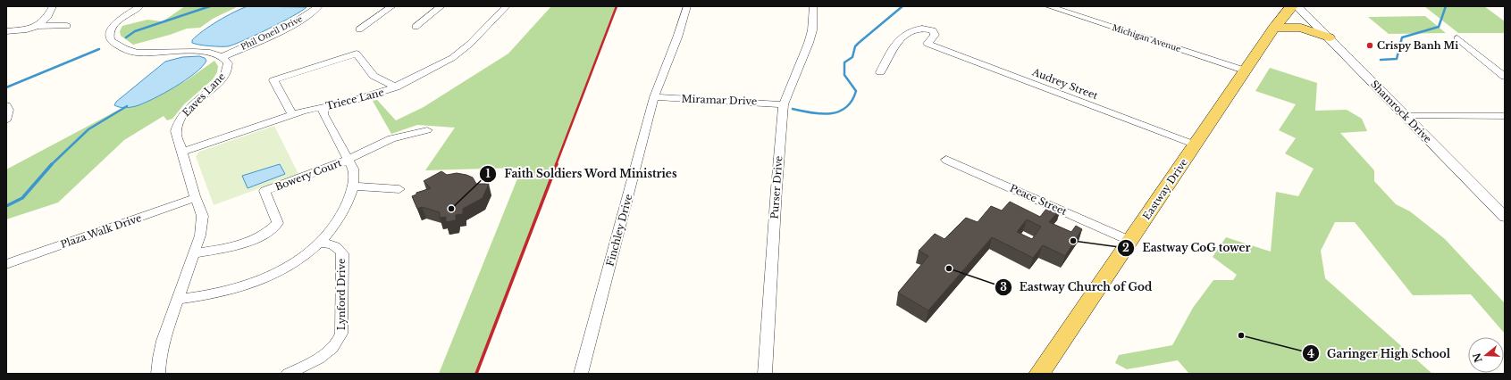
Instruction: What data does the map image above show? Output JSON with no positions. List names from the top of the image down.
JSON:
{
  "streets": {
    "main road": ["Eastway Drive"],
    "street": [
      "Phil Oneil Drive",
      "Michigan Avenue",
      "Audrey Street",
      "Eaves Lane",
      "Triece Lane",
      "Miramar Drive",
      "Shamrock Drive",
      "Bowery Court",
      "Purser Drive",
      "Peace Street",
      "Finchley Drive",
      "Plaza Walk Drive",
      "Lynford Drive"
    ]
  },
  "crossings": [
    ["Phil Oneil Drive", "Eaves Lane"],
    ["Michigan Avenue", "Eastway Drive"],
    ["Audrey Street", "Eastway Drive"],
    ["Eaves Lane", "Triece Lane"],
    ["Eaves Lane", "Bowery Court"],
    ["Eaves Lane", "Plaza Walk Drive"],
    ["Miramar Drive", "Purser Drive"],
    ["Miramar Drive", "Finchley Drive"],
    ["Shamrock Drive", "Eastway Drive"],
    ["Eastway Drive", "Peace Street"]
  ],
  "places": [
    "Crispy Banh Mi",
    "Faith Soldiers Word Ministries",
    "Eastway CoG tower",
    "Eastway Church of God",
    "Garinger High School"
  ],
  "north": "left"
}
